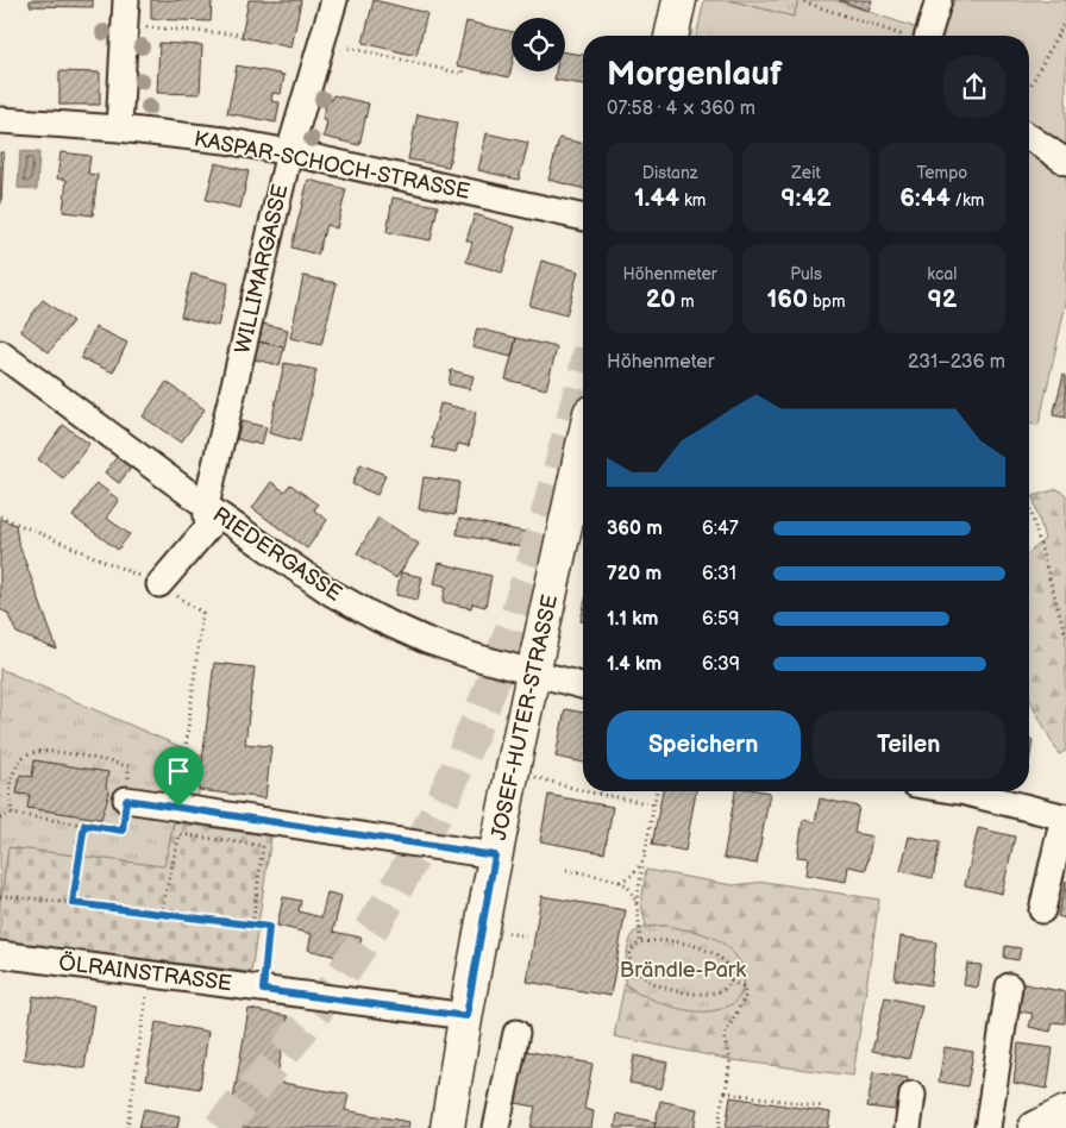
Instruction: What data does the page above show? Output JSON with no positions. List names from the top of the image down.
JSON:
{
  "streets": {
    "main road": ["JOSEF-HUTER-STRASSE"],
    "street": [
      "KASPAR-SCHOCH-STRASSE",
      "WILLIMARGASSE",
      "RIEDERGASSE",
      "ÖLRAINSTRASSE"
    ]
  },
  "crossings": [
    ["KASPAR-SCHOCH-STRASSE", "WILLIMARGASSE"],
    ["WILLIMARGASSE", "RIEDERGASSE"],
    ["RIEDERGASSE", "JOSEF-HUTER-STRASSE"],
    ["JOSEF-HUTER-STRASSE", "ÖLRAINSTRASSE"]
  ],
  "parks": ["Brändle-Park"],
  "page": {
    "heading": ["Morgenlauf", "07:58 · 4 × 360 m"],
    "stats": [
      ["Distanz", "1.44 km"],
      ["Zeit", "9:42"],
      ["Tempo", "6:44 /km"],
      ["Höhenmeter", "20 m"],
      ["Puls", "160 bpm"],
      ["kcal", "92"]
    ],
    "chart": ["Höhenmeter", "231–236 m"],
    "list": [
      {
        "name": "360 m",
        "note": "6:47"
      },
      {
        "name": "720 m",
        "note": "6:31"
      },
      {
        "name": "1.1 km",
        "note": "6:59"
      },
      {
        "name": "1.4 km",
        "note": "6:39"
      }
    ],
    "buttons": ["Speichern", "Teilen"]
  }
}
